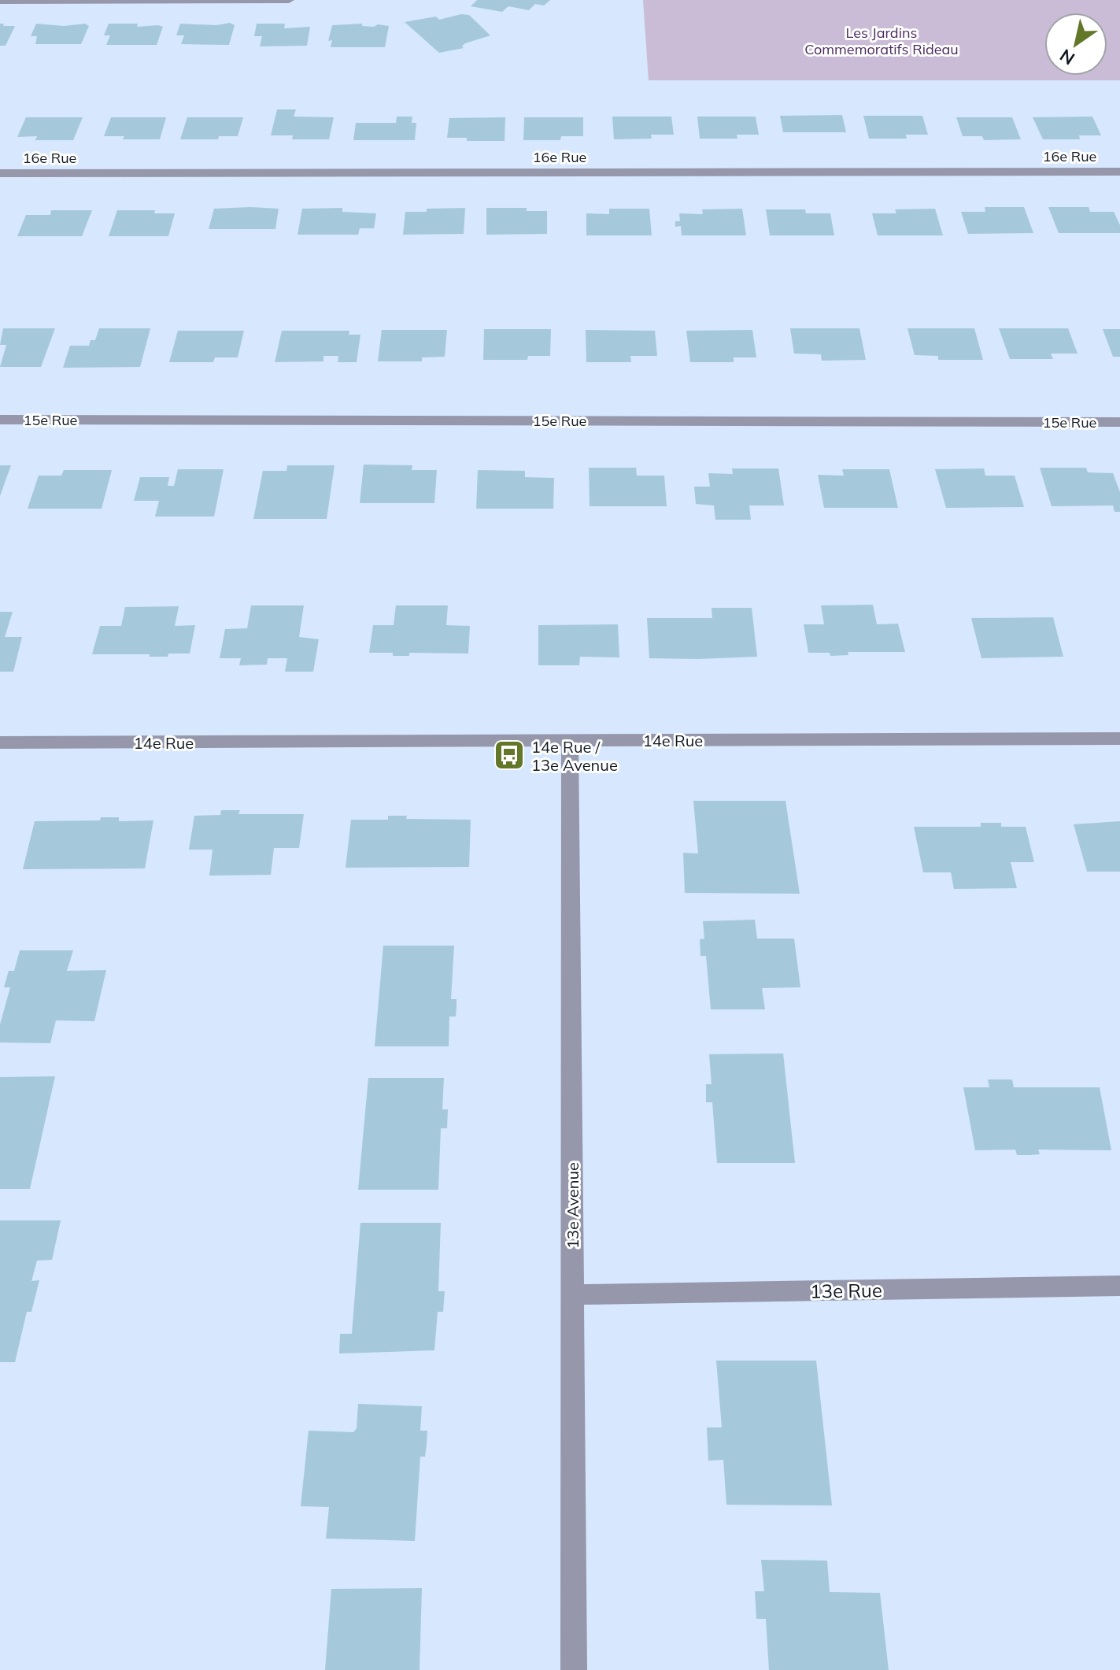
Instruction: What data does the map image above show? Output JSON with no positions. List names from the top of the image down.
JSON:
{
  "streets": {
    "street": [
      "16e Rue",
      "15e Rue",
      "14e Rue",
      "13e Avenue",
      "13e Rue"
    ]
  },
  "crossings": [
    ["14e Rue", "13e Avenue"],
    ["13e Avenue", "13e Rue"]
  ],
  "parks": ["Les Jardins Commemoratifs Rideau"],
  "places": {
    "bus stop": ["14e Rue / 13e Avenue"]
  },
  "north": "bottom left"
}
